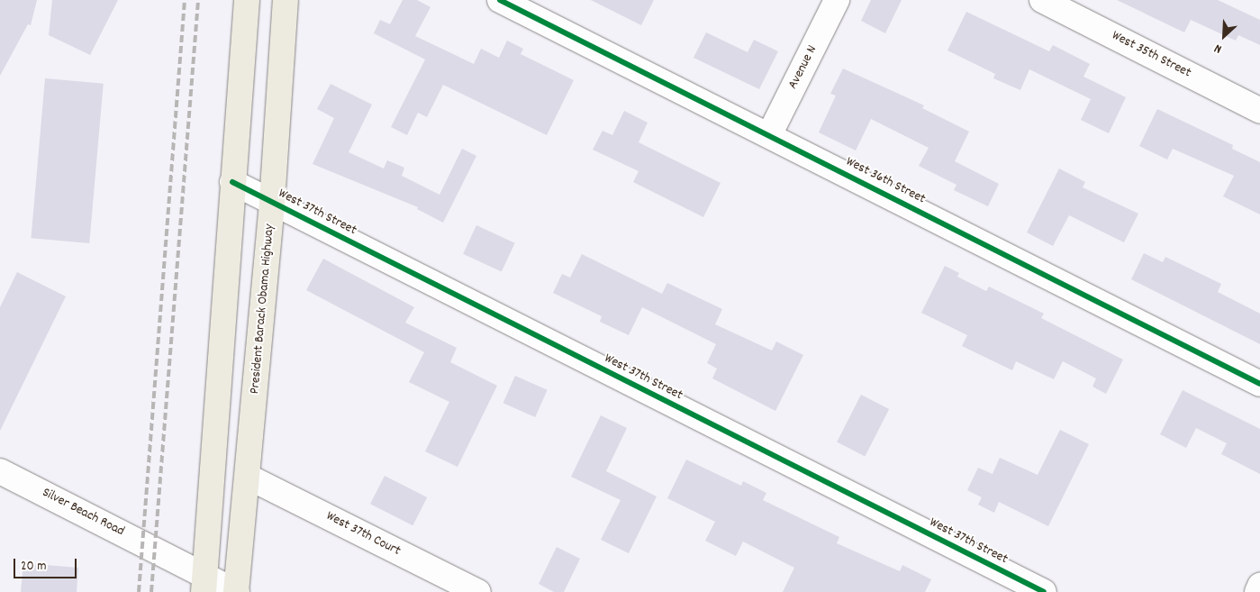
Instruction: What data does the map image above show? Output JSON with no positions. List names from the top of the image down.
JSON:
{
  "streets": {
    "main road": ["President Barack Obama Highway"],
    "street": [
      "West 35th Street",
      "Avenue N",
      "West 36th Street",
      "West 37th Street",
      "Silver Beach Road",
      "West 37th Court"
    ]
  },
  "crossings": [
    ["Avenue N", "West 36th Street"],
    ["West 37th Street", "President Barack Obama Highway"],
    ["President Barack Obama Highway", "Silver Beach Road"],
    ["President Barack Obama Highway", "West 37th Court"]
  ],
  "scale_bar": "20 m",
  "north": "bottom left"
}
